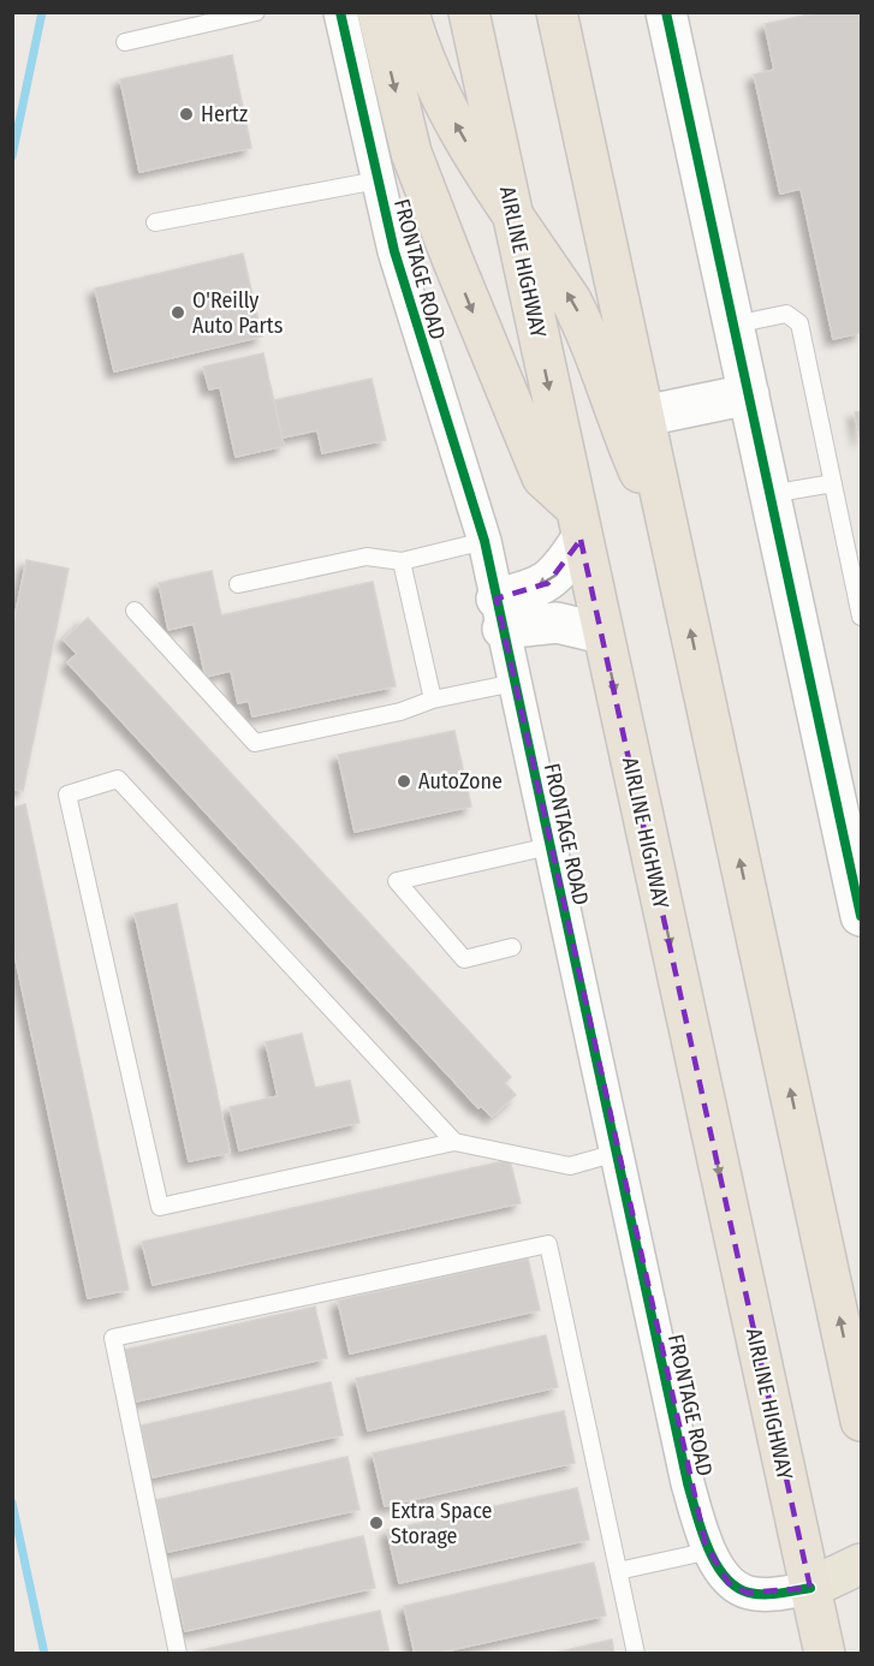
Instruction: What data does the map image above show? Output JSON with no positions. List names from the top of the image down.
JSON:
{
  "streets": {
    "highway": ["AIRLINE HIGHWAY"],
    "street": ["FRONTAGE ROAD"]
  },
  "crossings": [
    ["AIRLINE HIGHWAY", "FRONTAGE ROAD"]
  ],
  "places": [
    "Hertz",
    "O'Reilly Auto Parts",
    "AutoZone",
    "Extra Space Storage"
  ]
}
